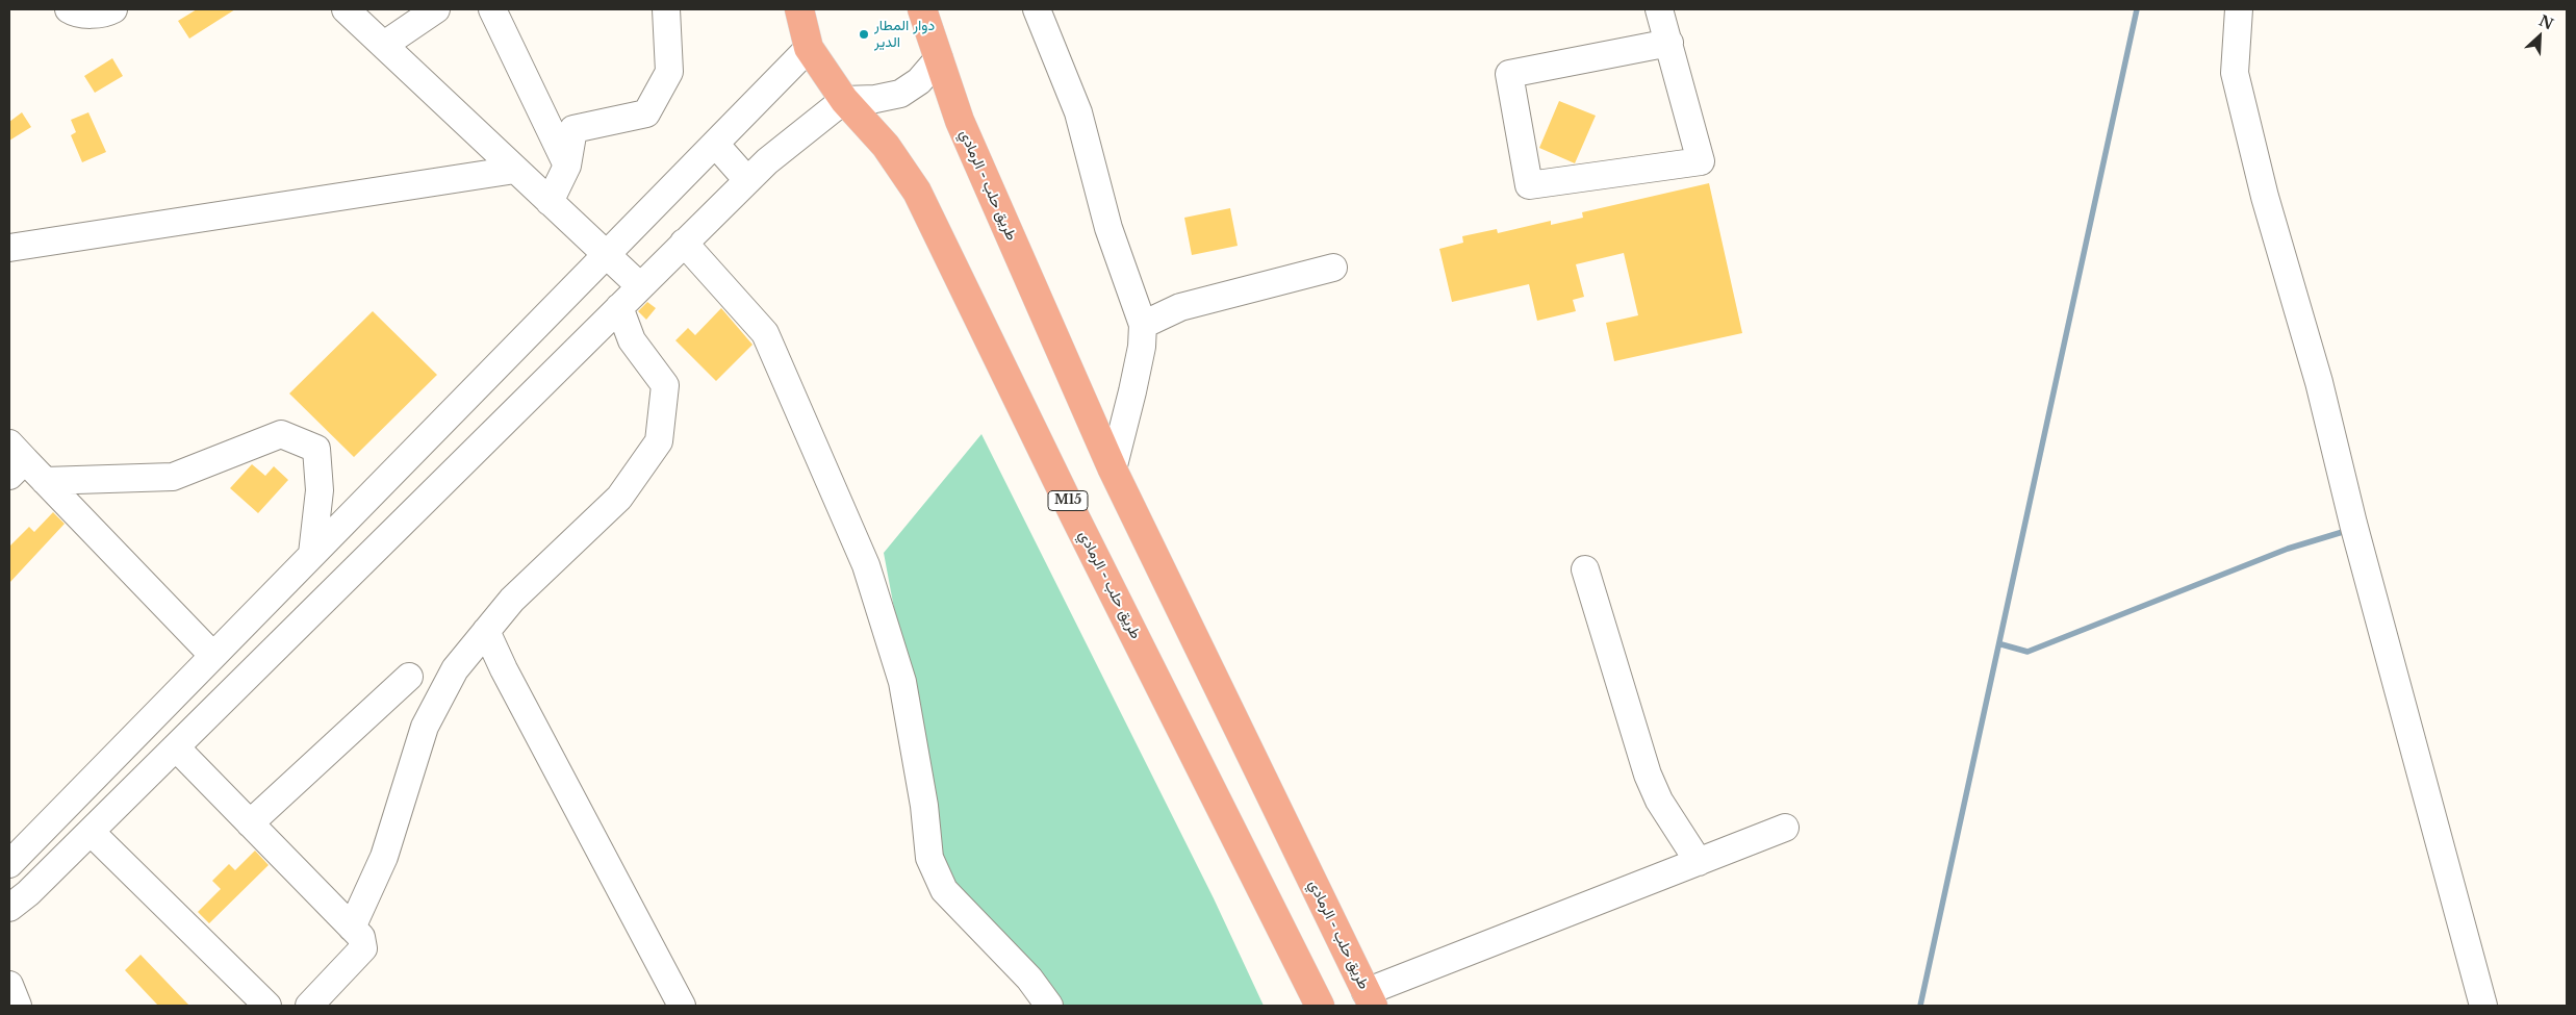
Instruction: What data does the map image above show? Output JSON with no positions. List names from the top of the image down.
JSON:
{
  "streets": {
    "highway": ["طريق حلب - الرمادي", "M15"]
  },
  "places": ["دوار المطار الدير"],
  "north": "top right"
}
